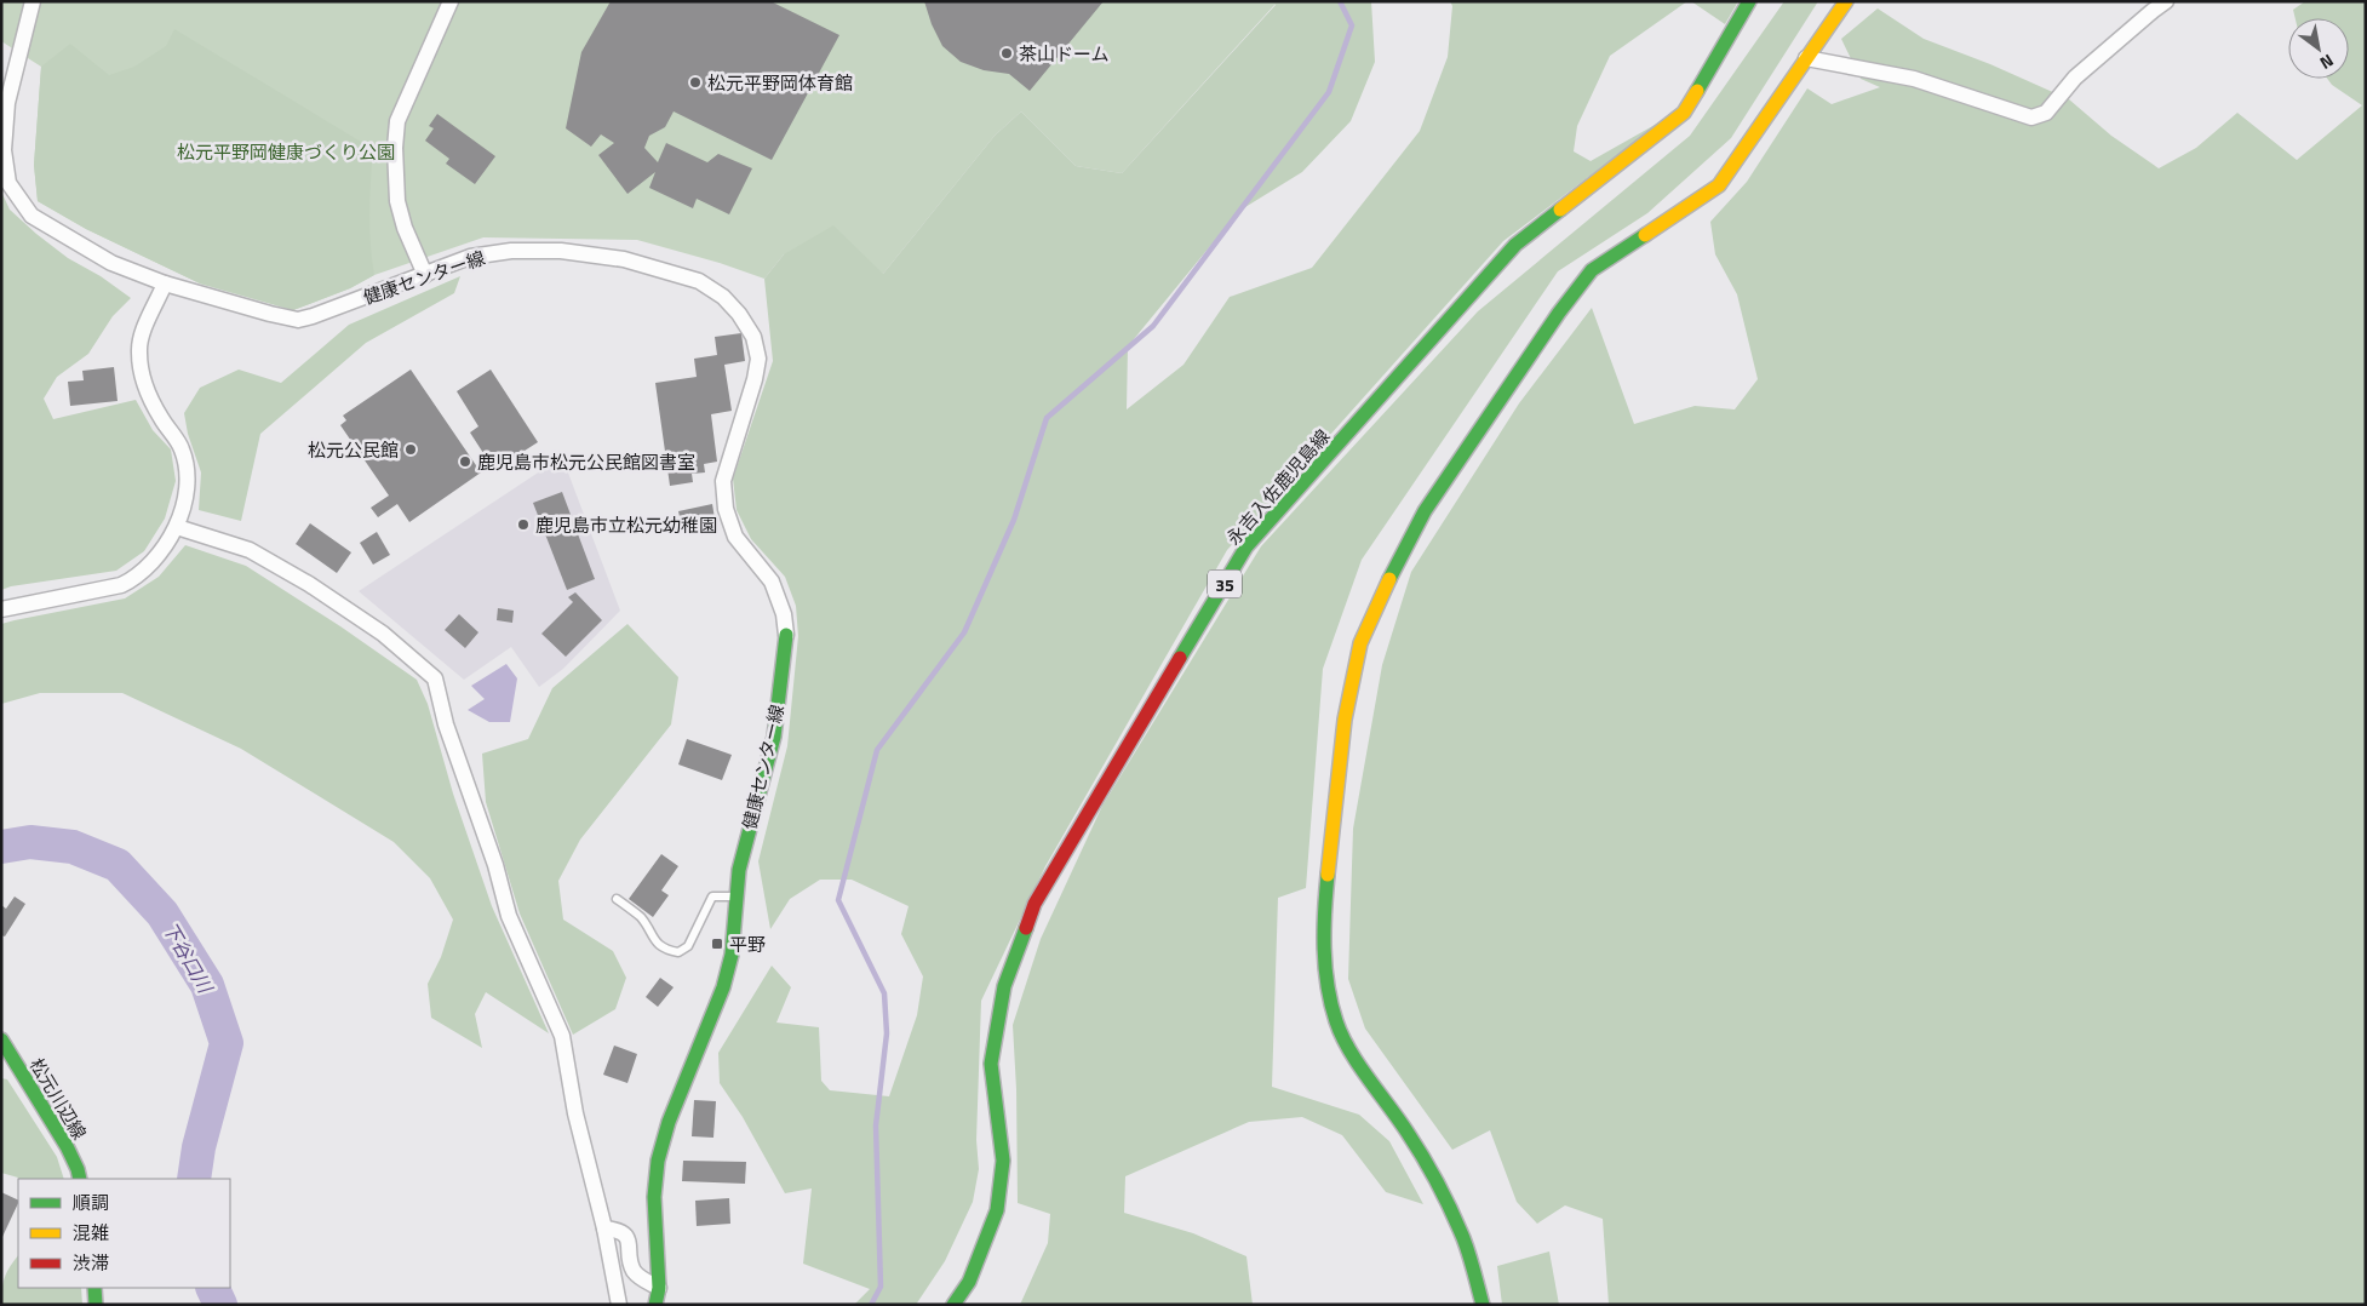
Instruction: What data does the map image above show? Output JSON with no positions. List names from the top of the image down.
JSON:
{
  "streets": {
    "street": [
      "健康センター線",
      "永吉入佐鹿児島線",
      "35",
      "松元川辺線"
    ]
  },
  "water": ["下谷口川"],
  "parks": ["松元平野岡健康づくり公園"],
  "places": {
    "other": [
      "茶山ドーム",
      "松元平野岡体育館",
      "松元公民館",
      "鹿児島市松元公民館図書室",
      "鹿児島市立松元幼稚園"
    ],
    "transit": ["平野"]
  },
  "legend": ["順調", "混雑", "渋滞"],
  "north": "bottom right"
}
